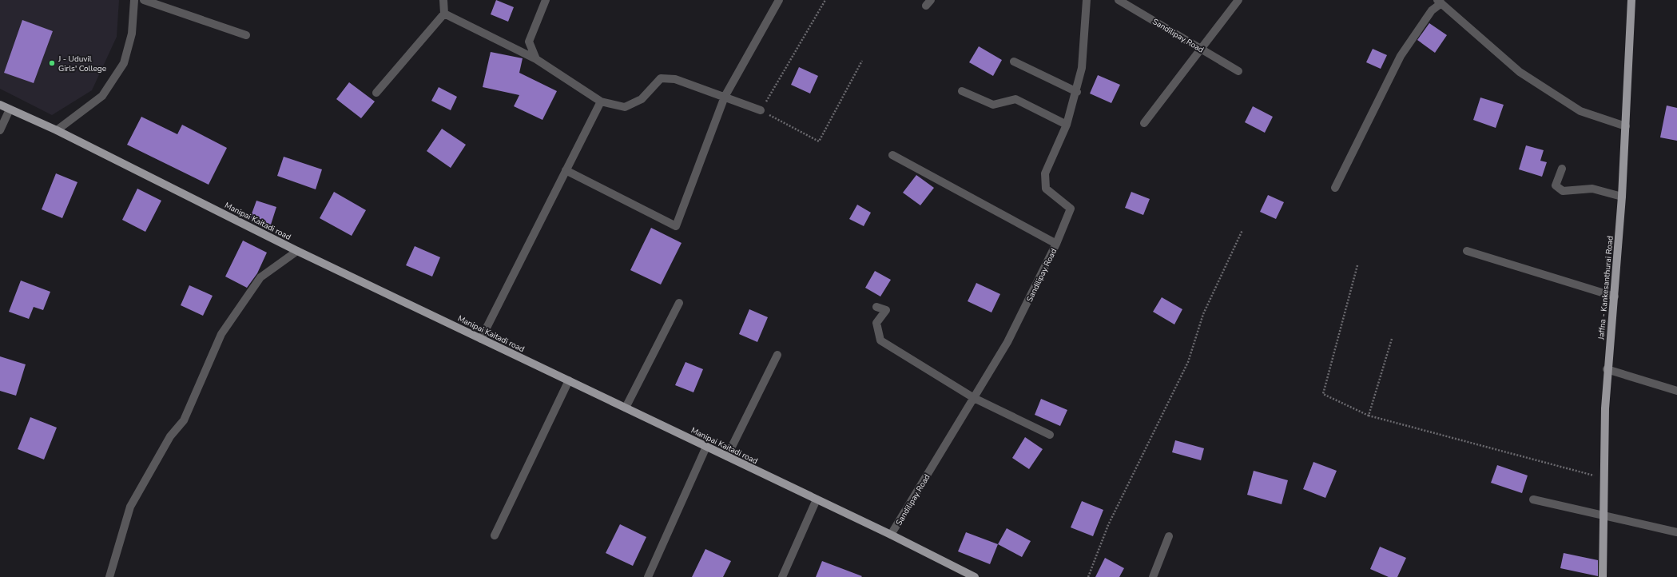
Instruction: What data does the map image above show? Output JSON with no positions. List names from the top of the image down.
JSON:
{
  "streets": {
    "main road": ["Manipai Kaitadi road", "Jaffna - Kankesanthurai Road"],
    "street": ["Sandilipay Road"]
  },
  "crossings": [
    ["Sandilipay Road", "Manipai Kaitadi road"]
  ],
  "places": ["J - Uduvil Girls' College"]
}
